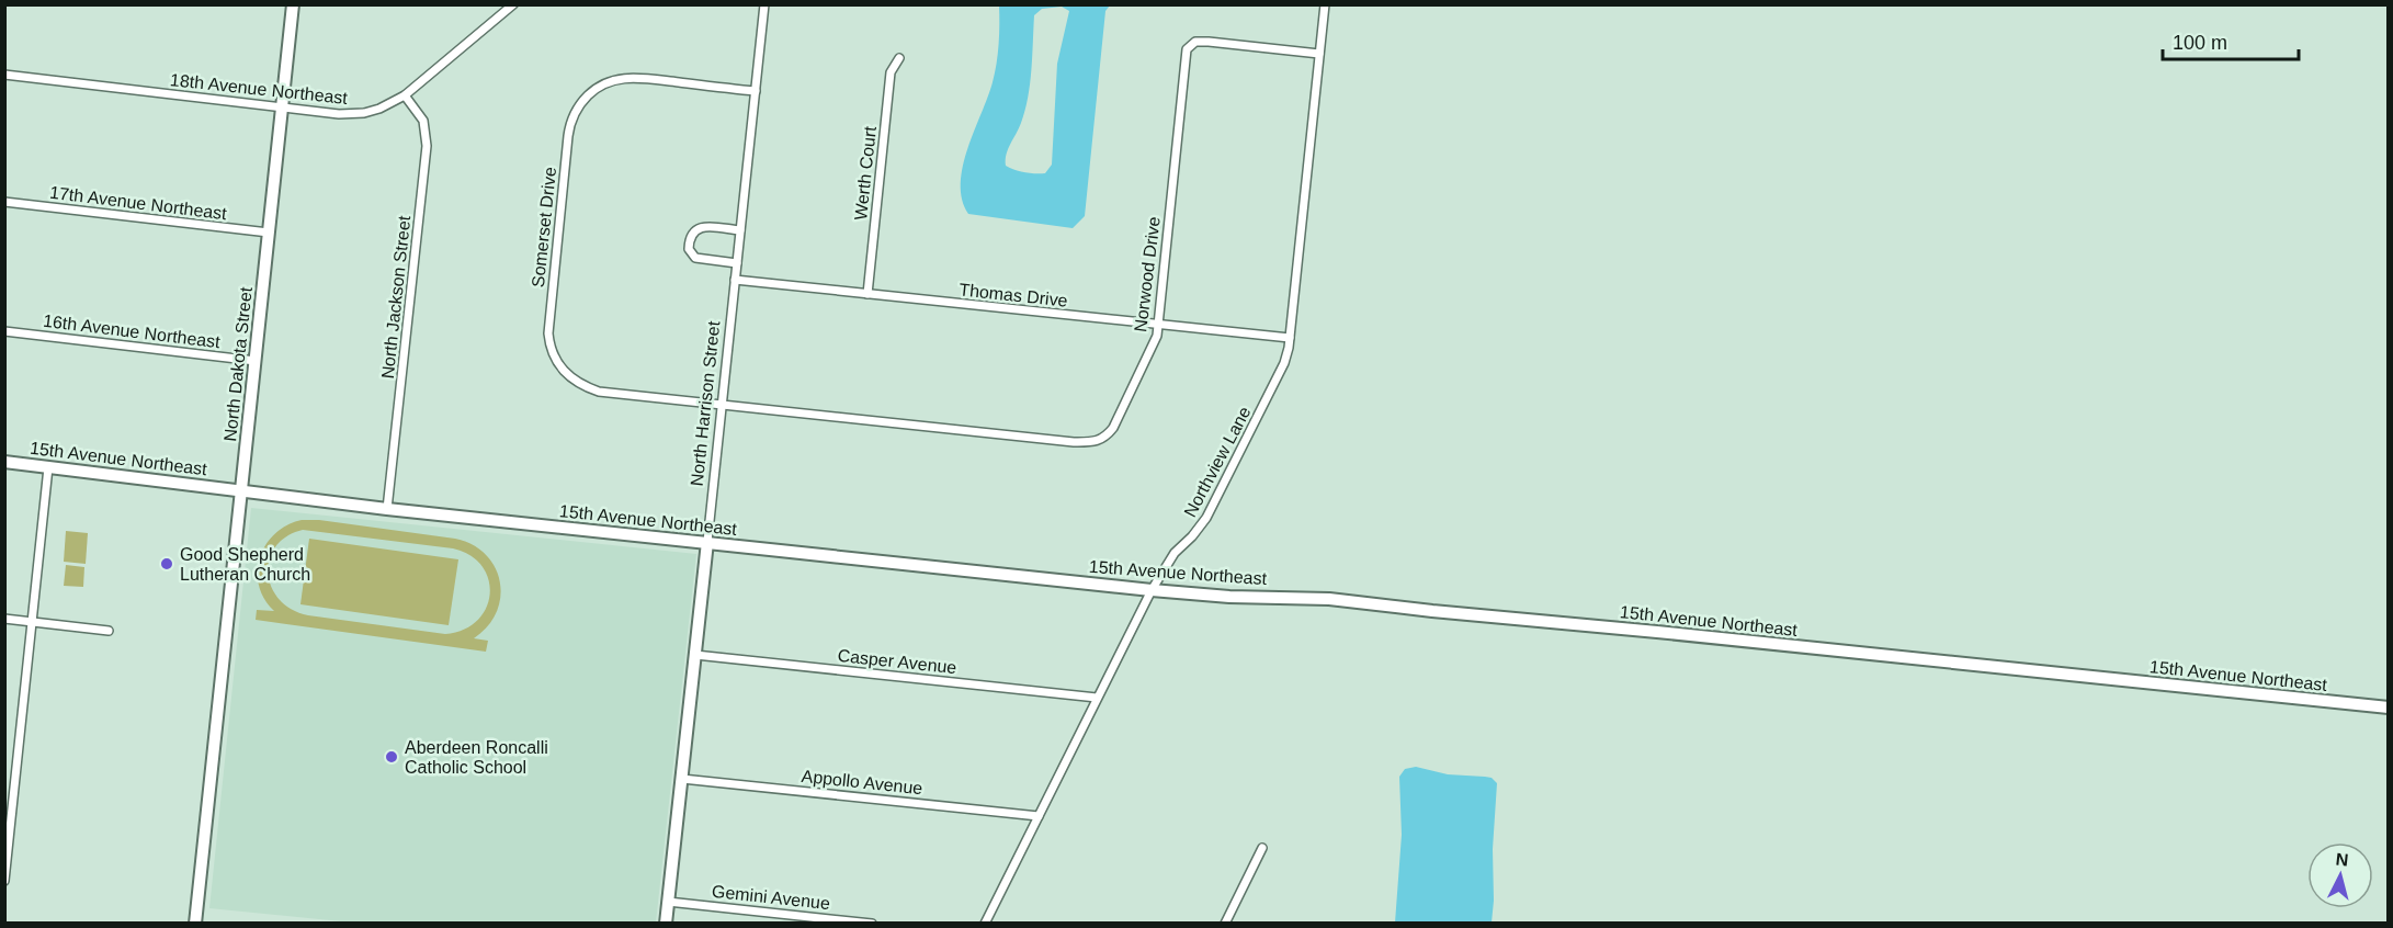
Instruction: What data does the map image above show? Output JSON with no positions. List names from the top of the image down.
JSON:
{
  "streets": {
    "street": [
      "18th Avenue Northeast",
      "Werth Court",
      "17th Avenue Northeast",
      "Somerset Drive",
      "Norwood Drive",
      "Thomas Drive",
      "North Jackson Street",
      "16th Avenue Northeast",
      "North Dakota Street",
      "North Harrison Street",
      "15th Avenue Northeast",
      "Northview Lane",
      "Casper Avenue",
      "Appollo Avenue",
      "Gemini Avenue"
    ]
  },
  "crossings": [
    ["18th Avenue Northeast", "North Jackson Street"],
    ["18th Avenue Northeast", "North Dakota Street"],
    ["Werth Court", "Thomas Drive"],
    ["17th Avenue Northeast", "North Dakota Street"],
    ["Somerset Drive", "Norwood Drive"],
    ["Somerset Drive", "North Harrison Street"],
    ["Norwood Drive", "Thomas Drive"],
    ["Norwood Drive", "North Harrison Street"],
    ["Norwood Drive", "Northview Lane"],
    ["Thomas Drive", "North Harrison Street"],
    ["Thomas Drive", "Northview Lane"],
    ["North Jackson Street", "15th Avenue Northeast"],
    ["16th Avenue Northeast", "North Dakota Street"],
    ["North Dakota Street", "15th Avenue Northeast"],
    ["North Harrison Street", "15th Avenue Northeast"],
    ["North Harrison Street", "Casper Avenue"],
    ["North Harrison Street", "Appollo Avenue"],
    ["North Harrison Street", "Gemini Avenue"],
    ["15th Avenue Northeast", "Northview Lane"],
    ["Northview Lane", "Casper Avenue"],
    ["Northview Lane", "Appollo Avenue"]
  ],
  "places": ["Good Shepherd Lutheran Church", "Aberdeen Roncalli Catholic School"],
  "scale_bar": "100 m",
  "north": "top"
}
